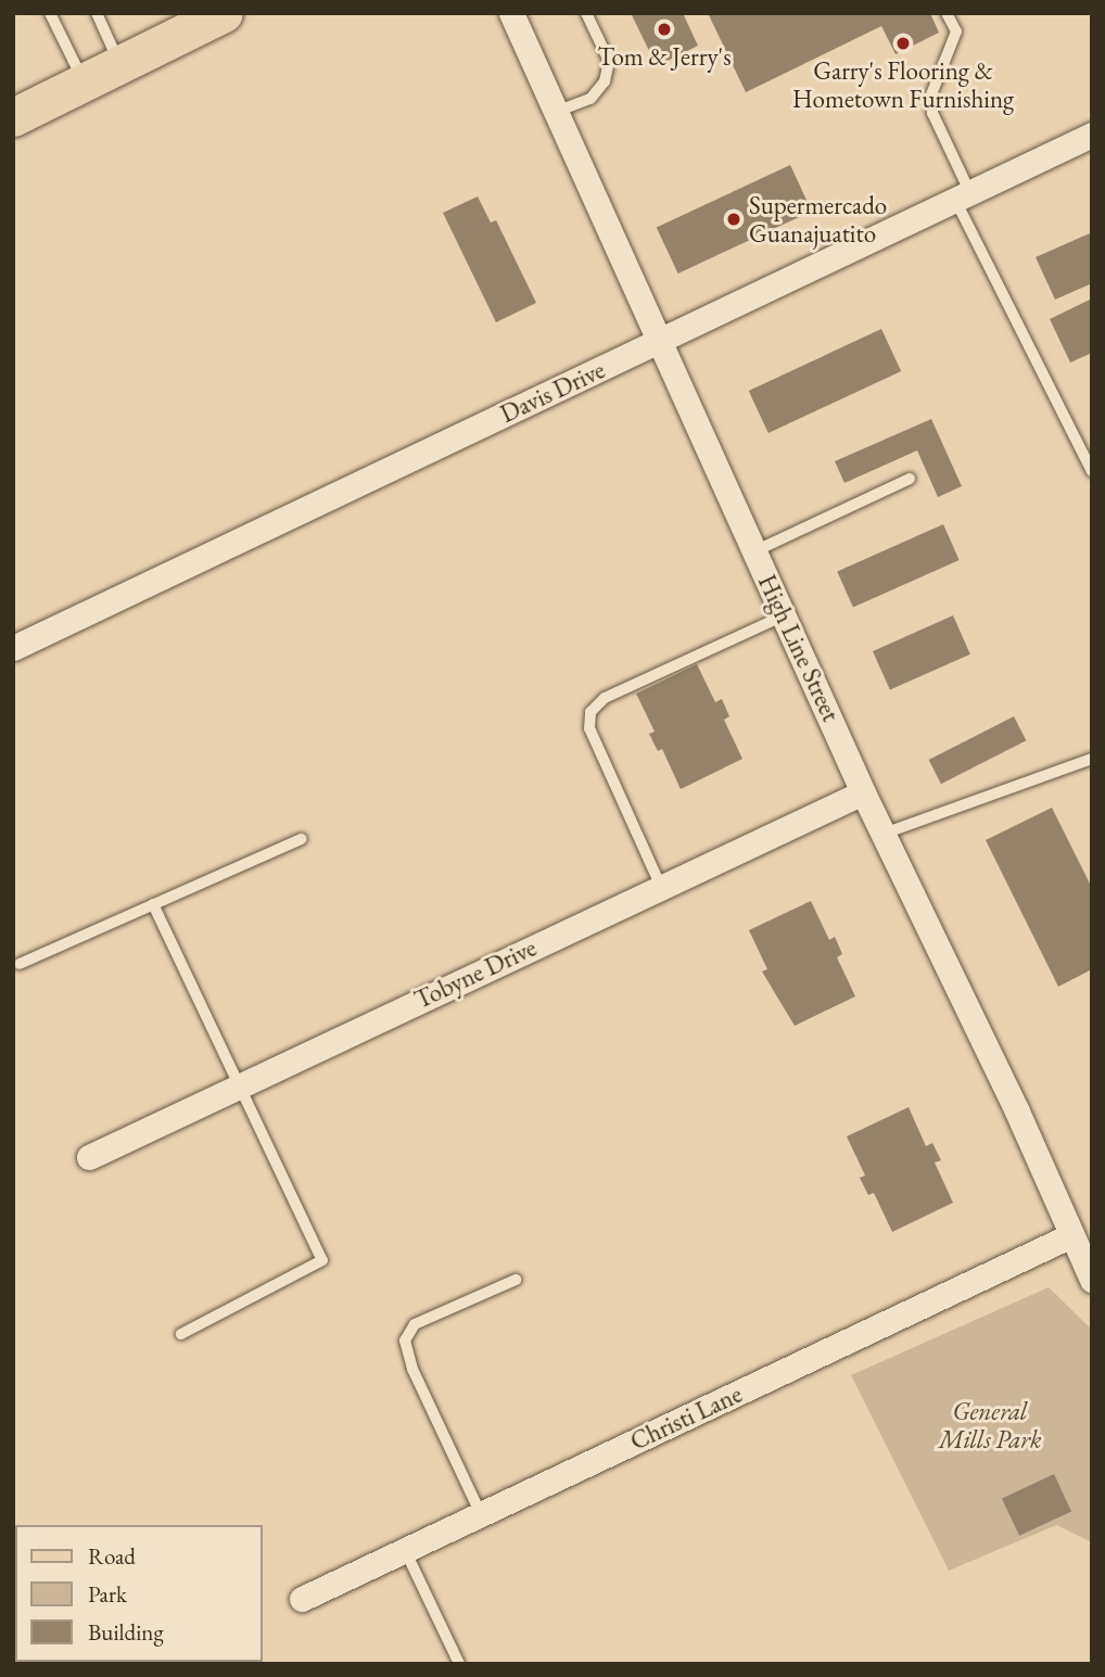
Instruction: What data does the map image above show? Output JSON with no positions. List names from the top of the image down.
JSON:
{
  "streets": {
    "street": [
      "Davis Drive",
      "High Line Street",
      "Tobyne Drive",
      "Christi Lane"
    ]
  },
  "crossings": [
    ["Davis Drive", "High Line Street"],
    ["High Line Street", "Tobyne Drive"],
    ["High Line Street", "Christi Lane"]
  ],
  "parks": ["General Mills Park"],
  "places": ["Tom & Jerry's", "Garry's Flooring & Hometown Furnishing", "Supermercado Guanajuatito"],
  "legend": ["Road", "Park", "Building"]
}
